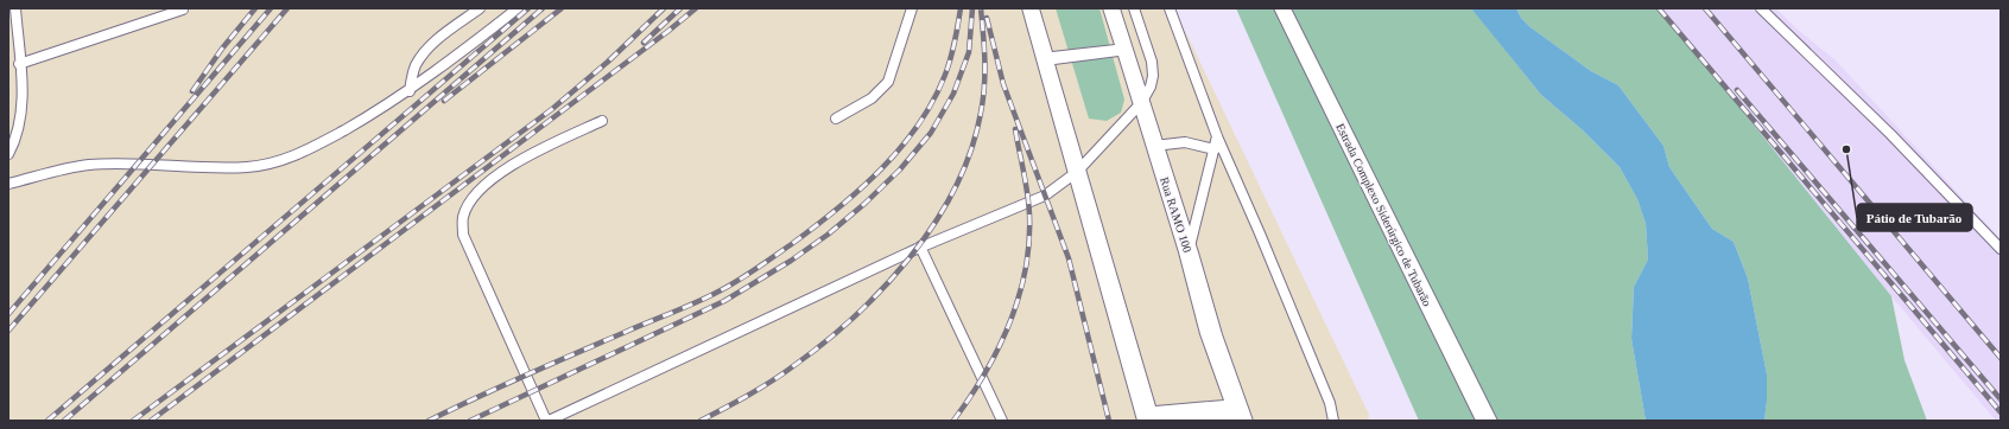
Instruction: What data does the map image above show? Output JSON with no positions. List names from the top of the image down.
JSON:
{
  "streets": {
    "street": ["Rua RAMO 100", "Estrada Complexo Siderúrgico de Tubarão"]
  },
  "places": ["Pátio de Tubarão"]
}
